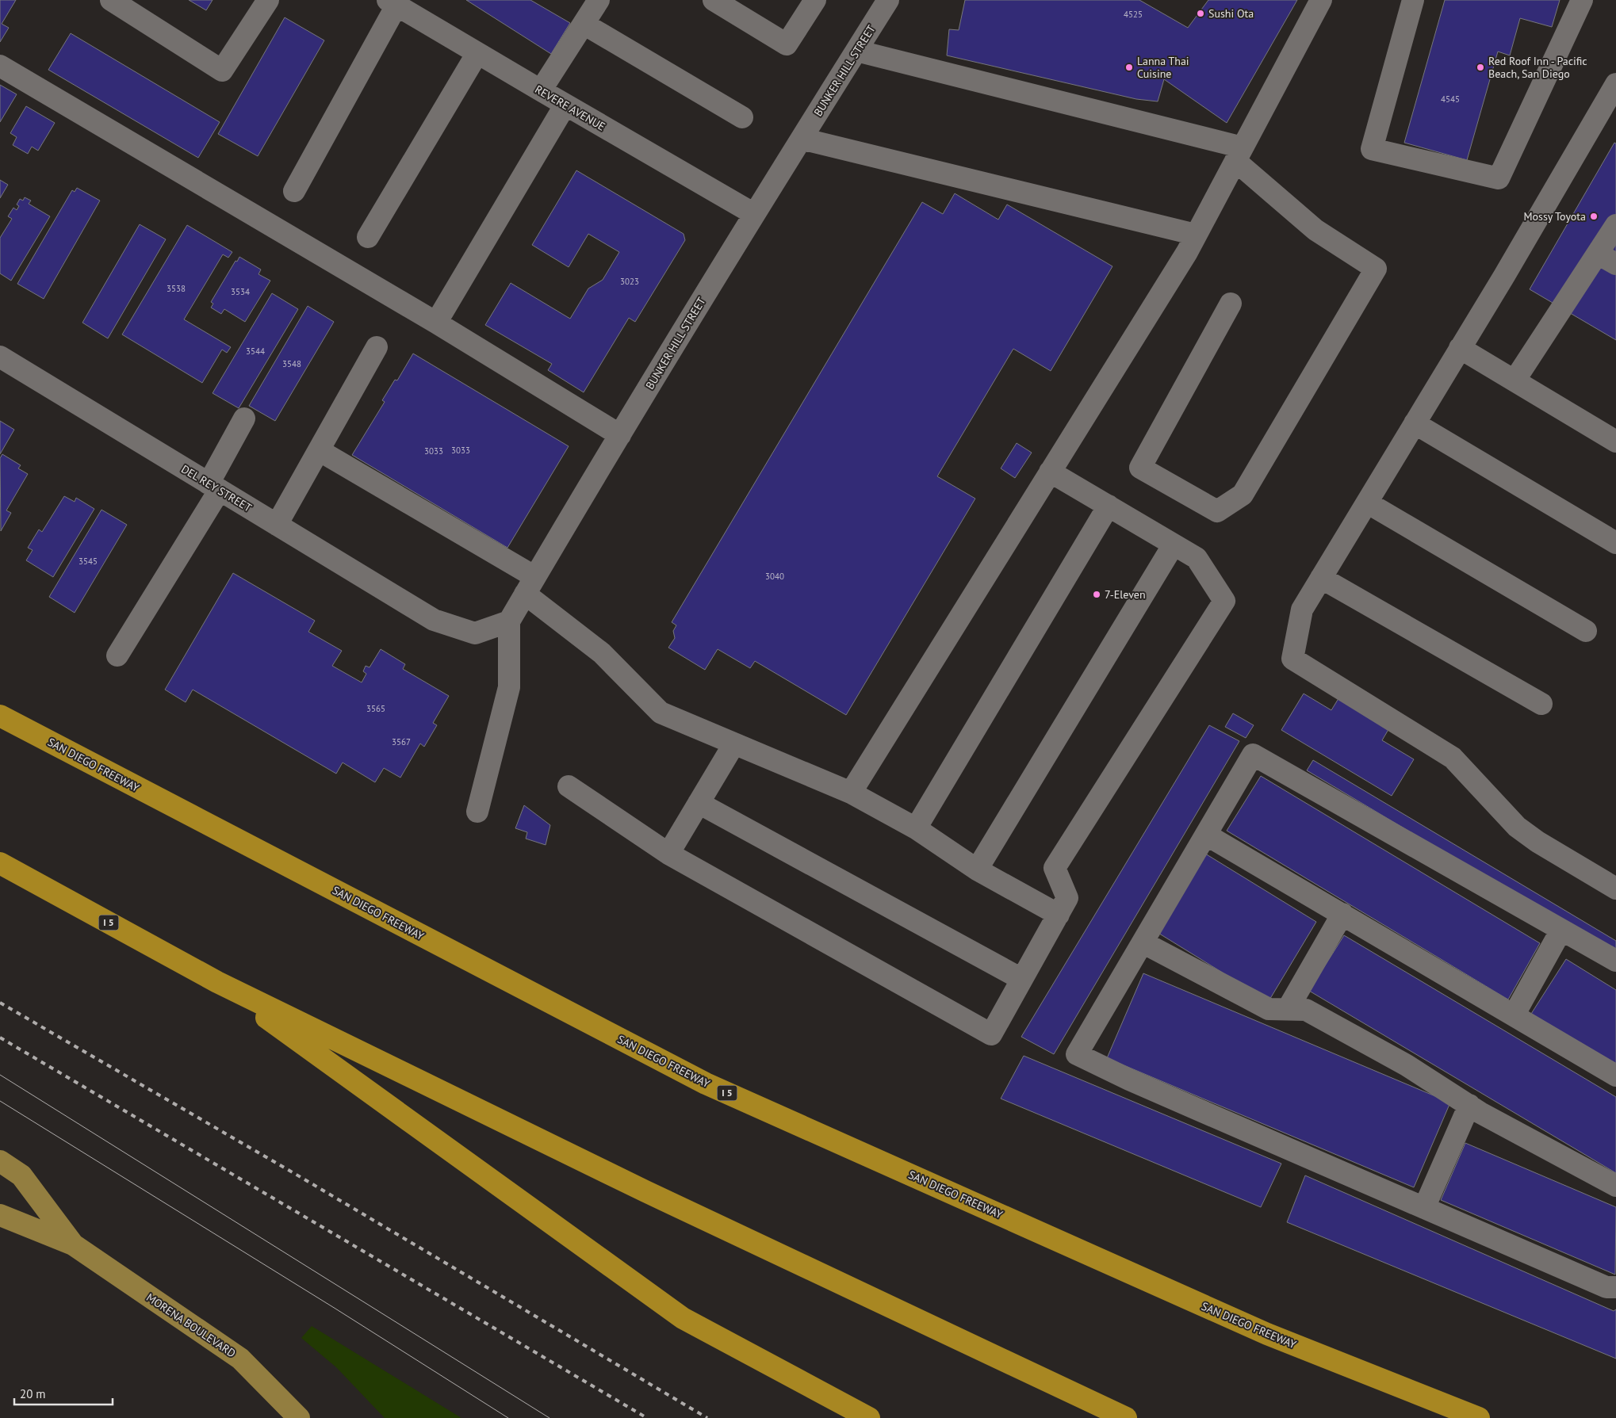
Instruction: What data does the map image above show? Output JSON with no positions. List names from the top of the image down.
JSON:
{
  "streets": {
    "highway": ["SAN DIEGO FREEWAY", "I 5"],
    "main road": ["MORENA BOULEVARD"],
    "street": ["BUNKER HILL STREET", "REVERE AVENUE", "DEL REY STREET"]
  },
  "crossings": [
    ["BUNKER HILL STREET", "REVERE AVENUE"],
    ["BUNKER HILL STREET", "DEL REY STREET"]
  ],
  "places": [
    "Sushi Ota",
    "Lanna Thai Cuisine",
    "Red Roof Inn - Pacific Beach, San Diego",
    "Mossy Toyota",
    "7-Eleven"
  ],
  "house_numbers": [
    "4525",
    "4545",
    "3023",
    "3538",
    "3534",
    "3544",
    "3548",
    "3033",
    "3033",
    "3545",
    "3040",
    "3565",
    "3567"
  ],
  "scale_bar": "20 m"
}
